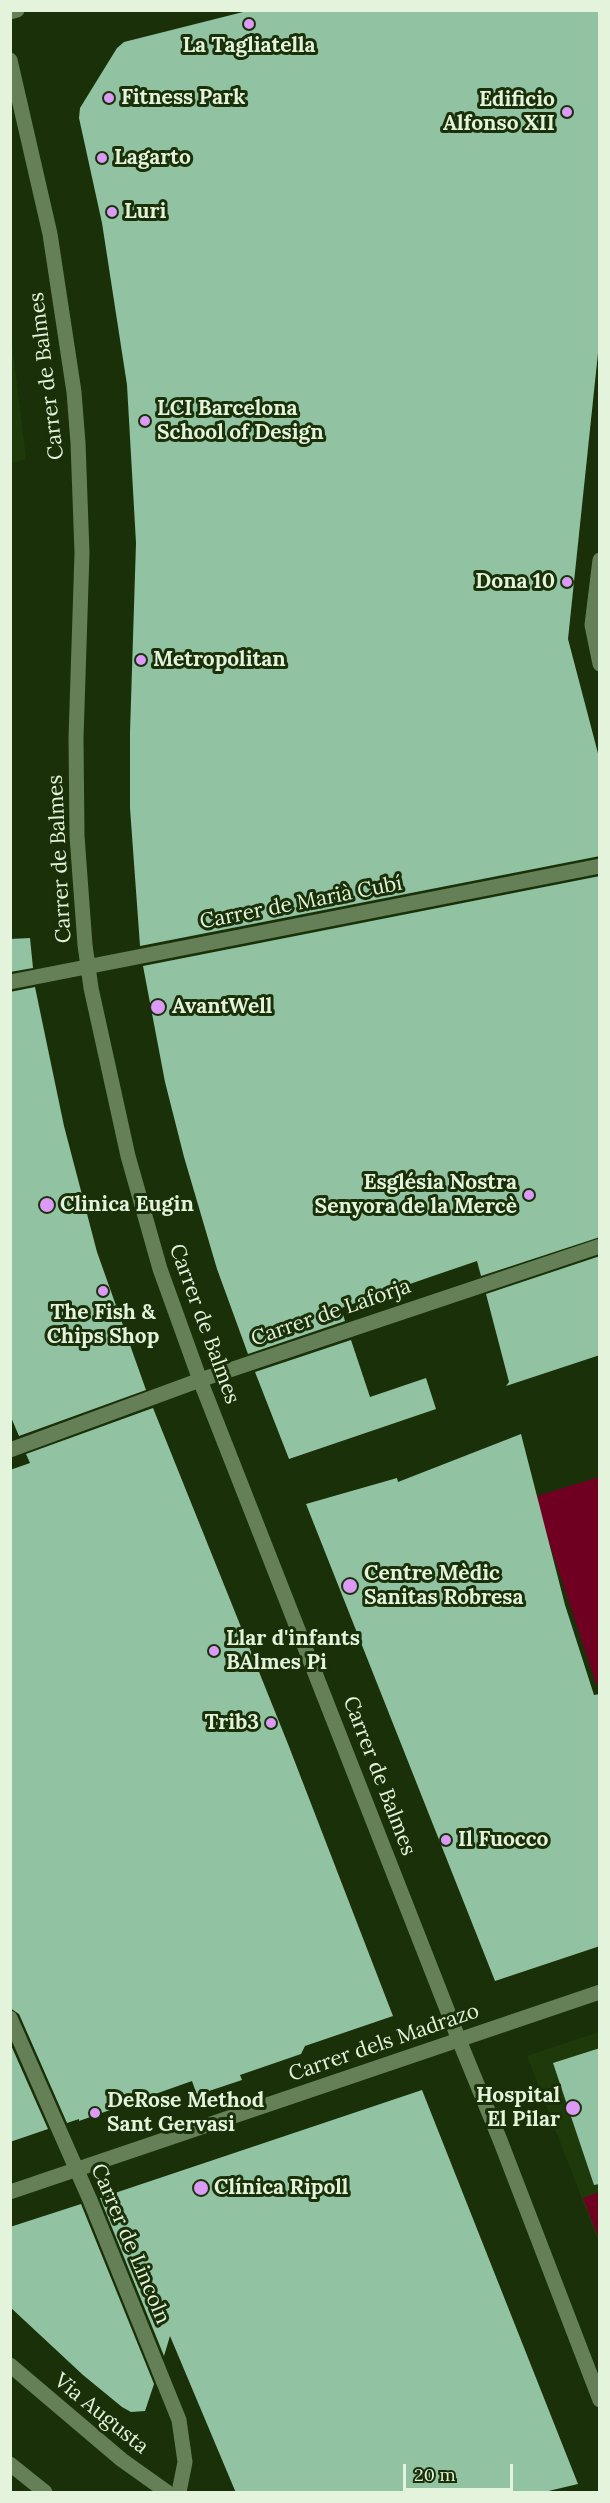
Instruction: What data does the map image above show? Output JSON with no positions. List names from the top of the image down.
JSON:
{
  "streets": {
    "main road": [
      "Carrer de Balmes",
      "Carrer de Marià Cubí",
      "Carrer de Laforja",
      "Carrer dels Madrazo",
      "Carrer de Lincoln",
      "Via Augusta"
    ]
  },
  "crossings": [
    ["Carrer de Balmes", "Carrer de Marià Cubí"],
    ["Carrer de Balmes", "Carrer de Laforja"],
    ["Carrer de Balmes", "Carrer dels Madrazo"],
    ["Carrer dels Madrazo", "Carrer de Lincoln"]
  ],
  "places": [
    "La Tagliatella",
    "Fitness Park",
    "Edificio Alfonso XII",
    "Lagarto",
    "Luri",
    "LCI Barcelona School of Design",
    "Dona 10",
    "Metropolitan",
    "AvantWell",
    "Església Nostra Senyora de la Mercè",
    "Clinica Eugin",
    "The Fish & Chips Shop",
    "Centre Mèdic Sanitas Robresa",
    "Llar d'infants BAlmes Pi",
    "Trib3",
    "Il Fuocco",
    "Hospital El Pilar",
    "DeRose Method Sant Gervasi",
    "Clínica Ripoll"
  ],
  "scale_bar": "20 m"
}
